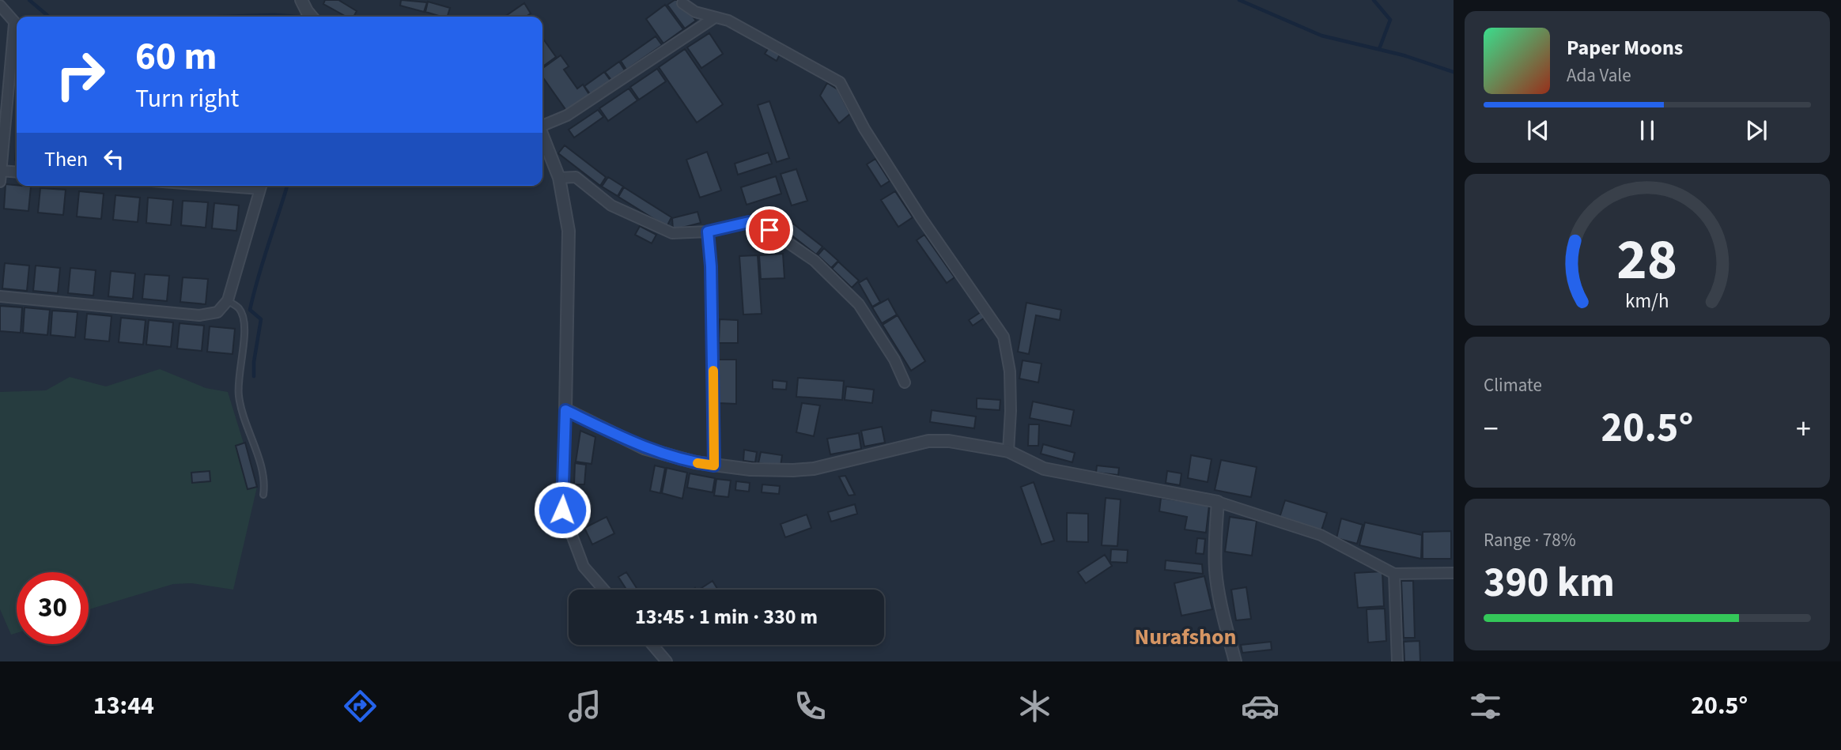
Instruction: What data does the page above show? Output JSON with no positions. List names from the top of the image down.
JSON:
{
  "districts": ["Nurafshon"],
  "page": {
    "turn": ["60 m", "Turn right"],
    "song": ["Paper Moons", "Ada Vale"],
    "then": "Then",
    "tile": [
      "Climate",
      ["Range · 78%", "390 km"]
    ],
    "heat": ["−", "20.5°", "+"],
    "limit": "30",
    "trip": "13:45 · 1 min · 330 m",
    "tabs": ["13:44", "20.5°"],
    "gauge": ["28", "km/h"]
  }
}
